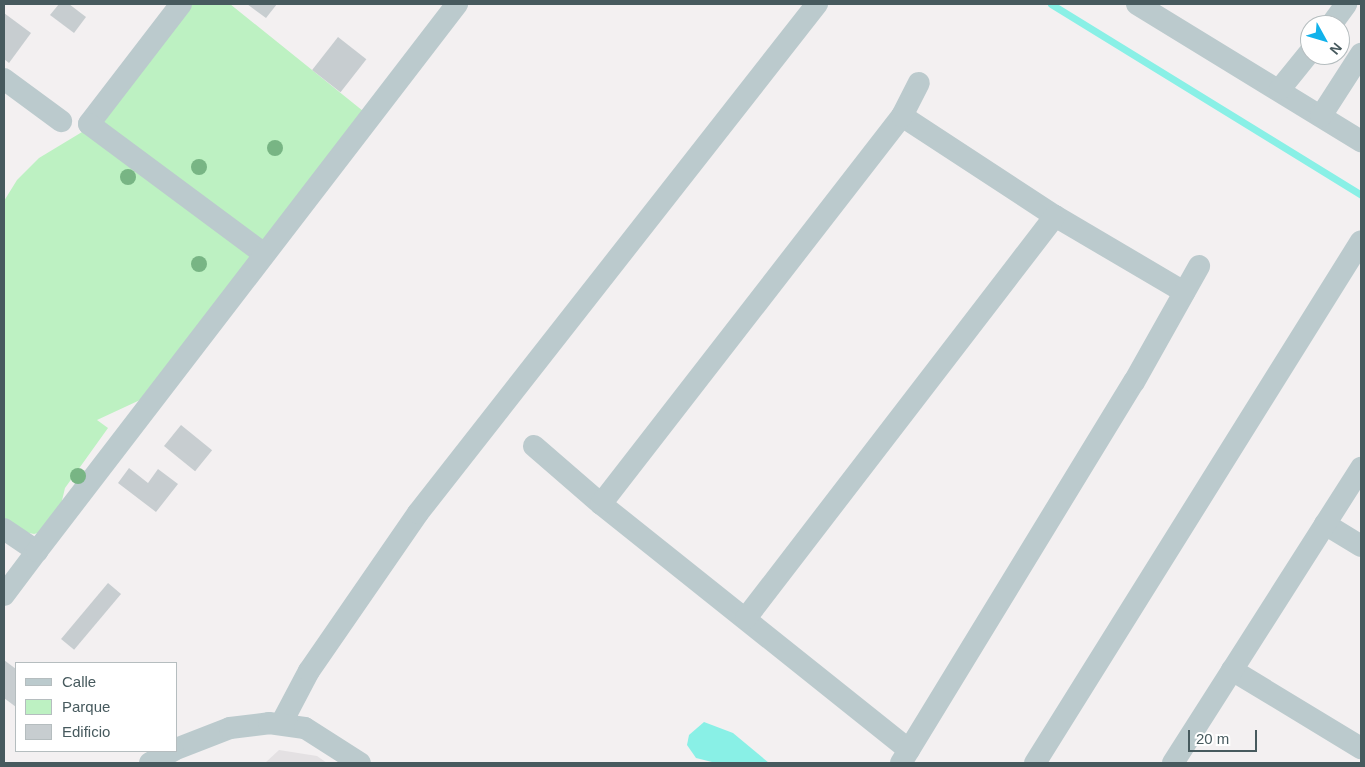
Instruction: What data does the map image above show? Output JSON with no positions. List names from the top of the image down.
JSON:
{
  "legend": ["Calle", "Parque", "Edificio"],
  "scale_bar": "20 m",
  "north": "bottom right"
}
